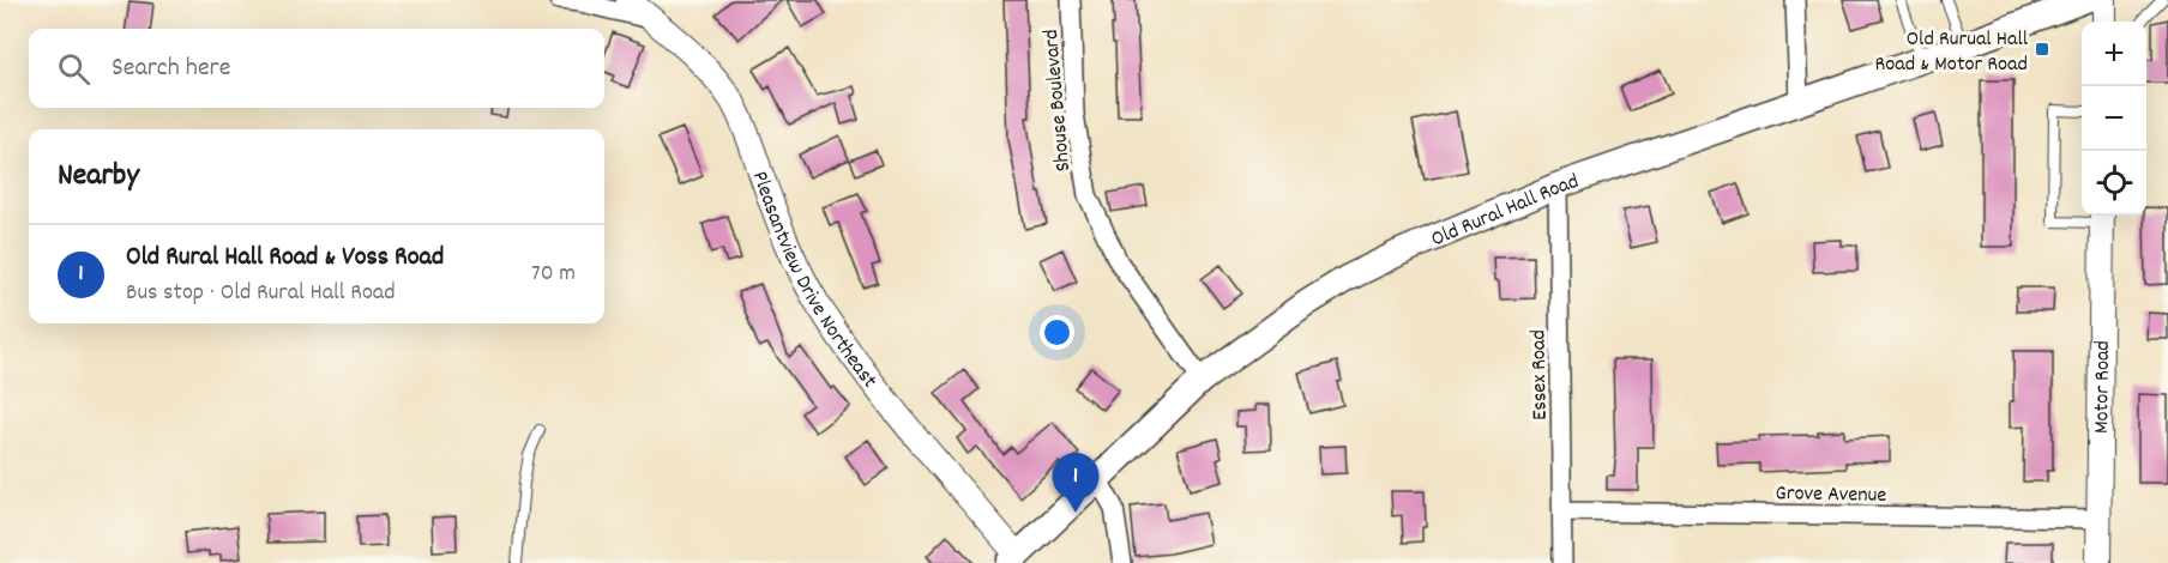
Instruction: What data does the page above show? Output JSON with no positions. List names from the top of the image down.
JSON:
{
  "streets": {
    "main road": ["Old Rural Hall Road"],
    "street": [
      "Shouse Boulevard",
      "Pleasantview Drive Northeast",
      "Essex Road",
      "Motor Road",
      "Grove Avenue"
    ]
  },
  "crossings": [
    ["Shouse Boulevard", "Old Rural Hall Road"],
    ["Old Rural Hall Road", "Pleasantview Drive Northeast"],
    ["Old Rural Hall Road", "Essex Road"],
    ["Essex Road", "Grove Avenue"],
    ["Motor Road", "Grove Avenue"]
  ],
  "places": {
    "transit": ["Old Rurual Hall Road & Motor Road"]
  },
  "page": {
    "map_buttons": ["+", "−"],
    "search": "Search here",
    "heading": "Nearby",
    "list": [
      {
        "mark": "1",
        "name": "Old Rural Hall Road & Voss Road",
        "note": "Bus stop · Old Rural Hall Road",
        "value": "70 m"
      }
    ],
    "pins": "1"
  }
}
